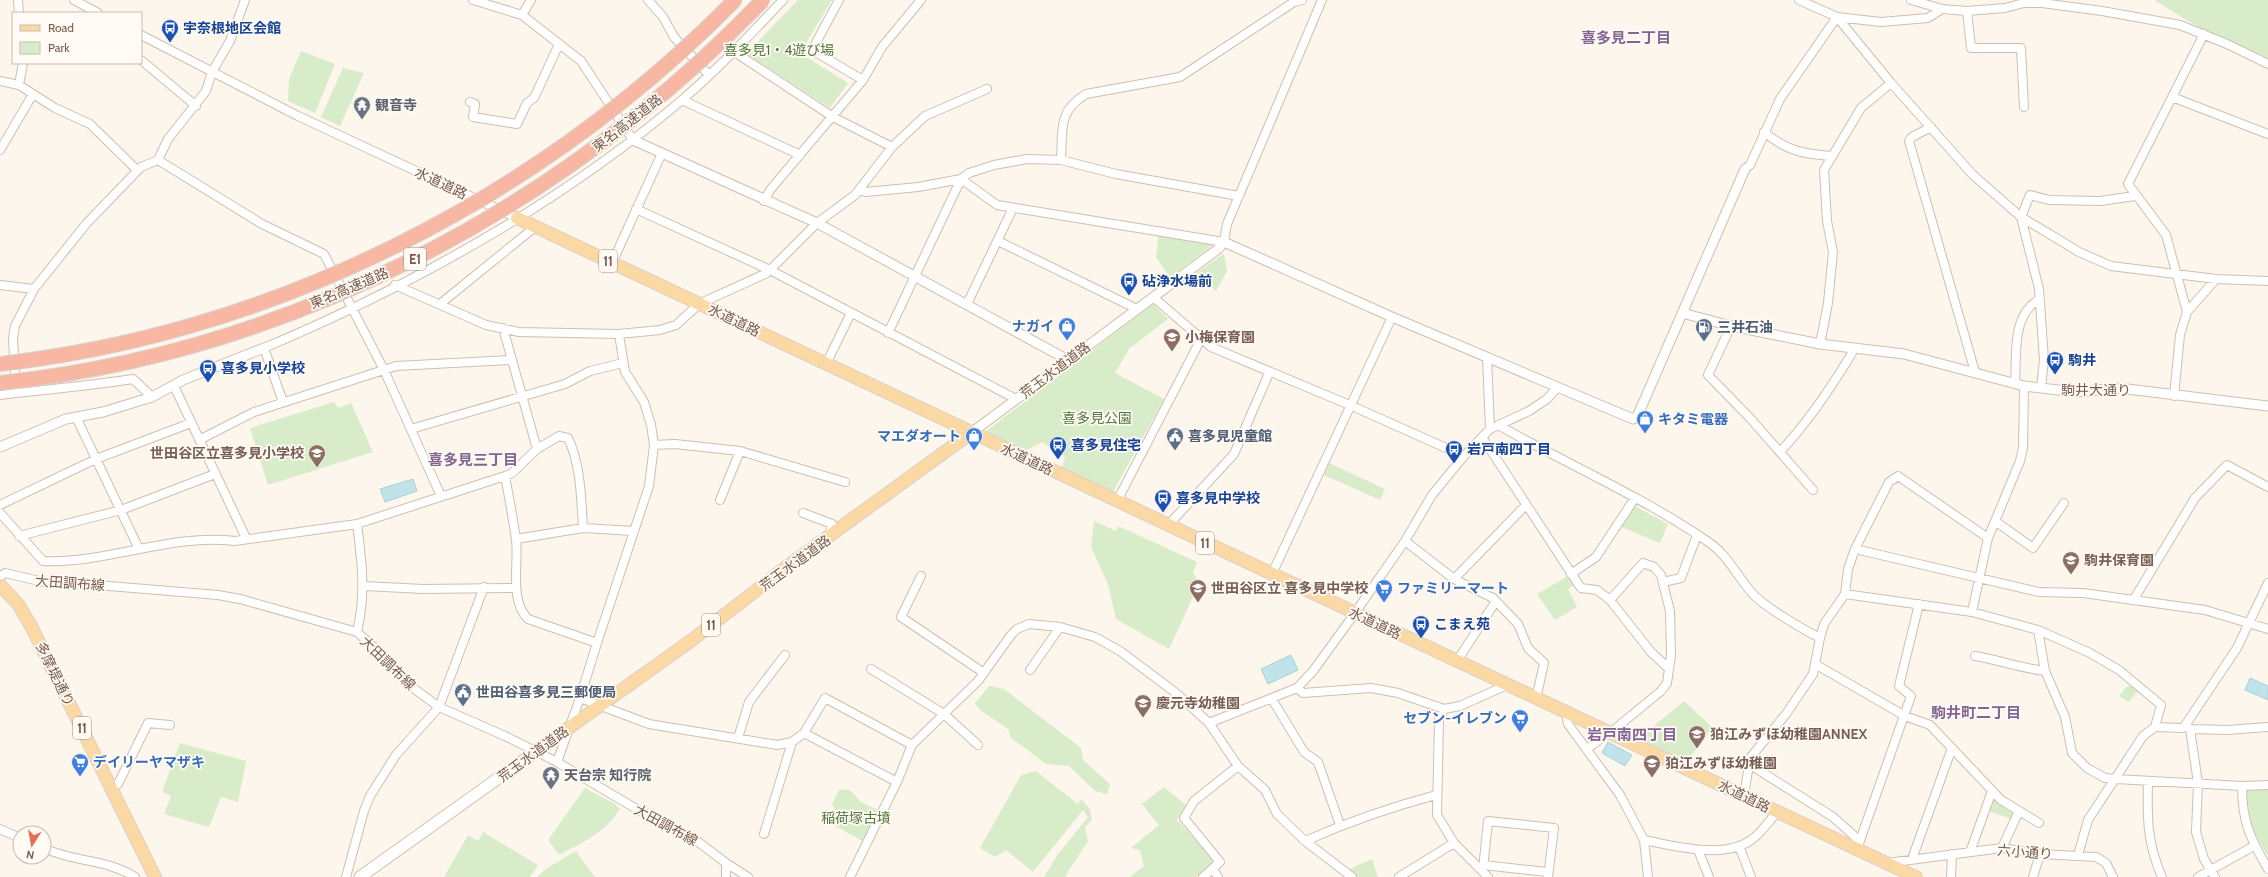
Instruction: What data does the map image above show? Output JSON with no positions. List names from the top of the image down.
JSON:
{
  "streets": {
    "highway": ["東名高速道路", "E1"],
    "main road": [
      "水道道路",
      "11",
      "荒玉水道道路",
      "多摩堤通り"
    ],
    "street": ["駒井大通り", "大田調布線", "六小通り"]
  },
  "crossings": [
    ["水道道路", "荒玉水道道路"],
    ["水道道路", "六小通り"],
    ["荒玉水道道路", "大田調布線"]
  ],
  "districts": [
    "喜多見二丁目",
    "喜多見三丁目",
    "駒井町二丁目",
    "岩戸南四丁目"
  ],
  "parks": ["喜多見1・4遊び場", "喜多見公園", "稲荷塚古墳"],
  "places": {
    "bus stop": [
      "宇奈根地区会館",
      "砧浄水場前",
      "駒井",
      "喜多見小学校",
      "喜多見住宅",
      "岩戸南四丁目",
      "喜多見中学校",
      "こまえ苑"
    ],
    "temple": ["観音寺", "天台宗 知行院"],
    "shop": ["ナガイ", "キタミ電器", "マエダオート"],
    "fuel station": ["三井石油"],
    "school or university": [
      "小梅保育園",
      "世田谷区立喜多見小学校",
      "駒井保育園",
      "世田谷区立 喜多見中学校",
      "慶元寺幼稚園",
      "狛江みずほ幼稚園ANNEX",
      "狛江みずほ幼稚園"
    ],
    "public building": ["喜多見児童館", "世田谷喜多見三郵便局"],
    "supermarket": ["ファミリーマート", "セブン-イレブン", "デイリーヤマザキ"]
  },
  "legend": ["Road", "Park"],
  "north": "bottom"
}
